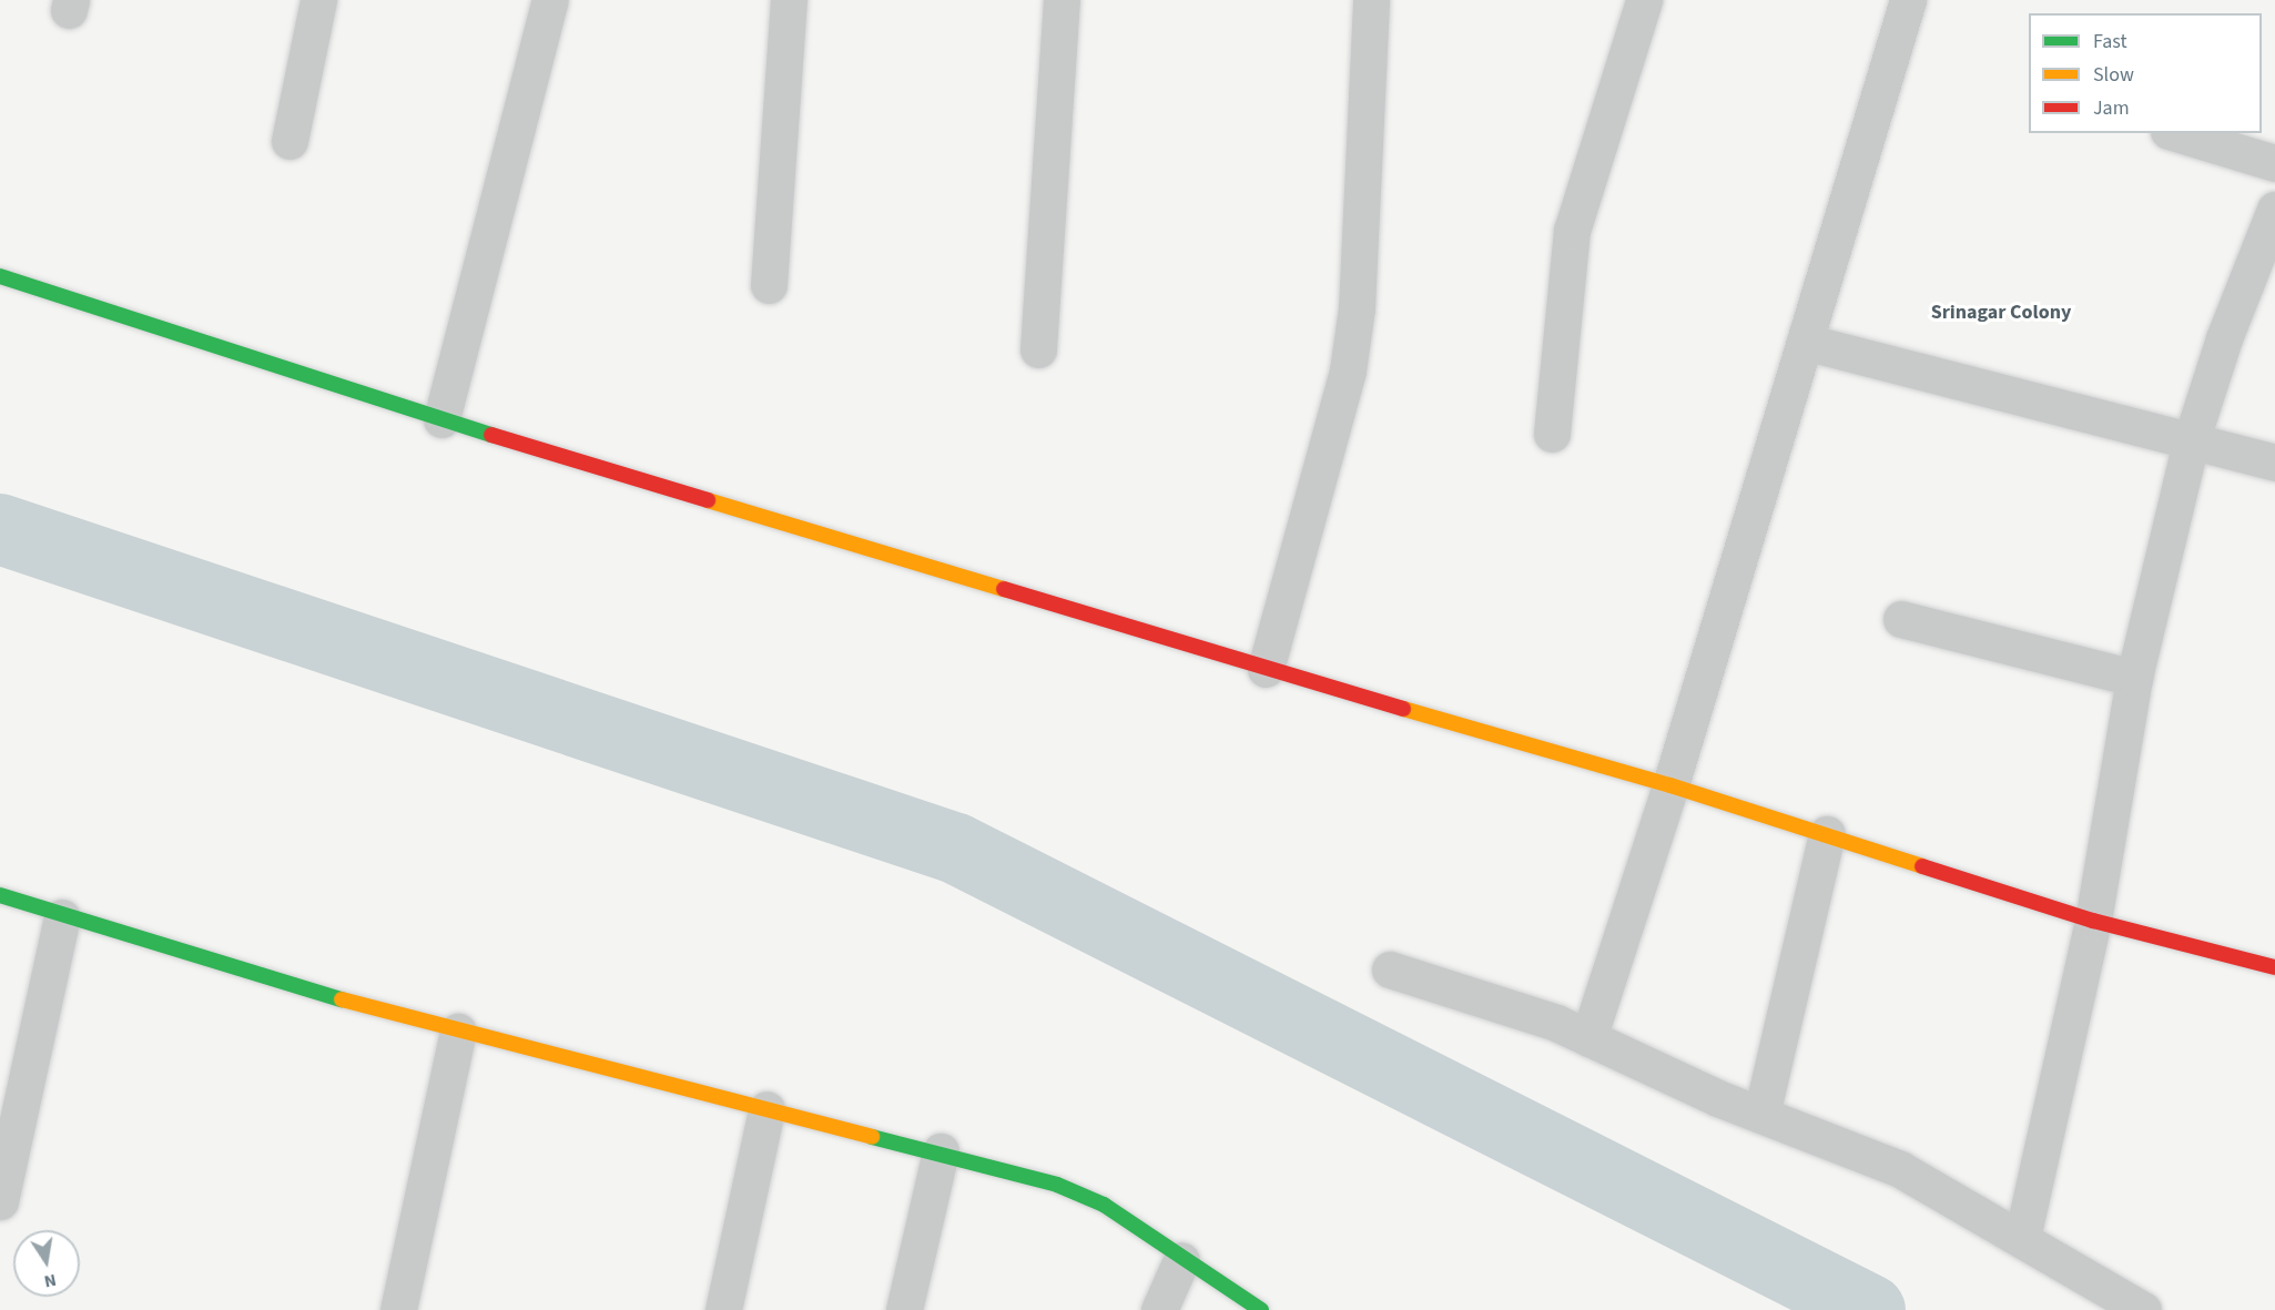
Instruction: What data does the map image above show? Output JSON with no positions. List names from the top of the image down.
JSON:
{
  "districts": ["Srinagar Colony"],
  "legend": ["Fast", "Slow", "Jam"],
  "north": "bottom"
}
